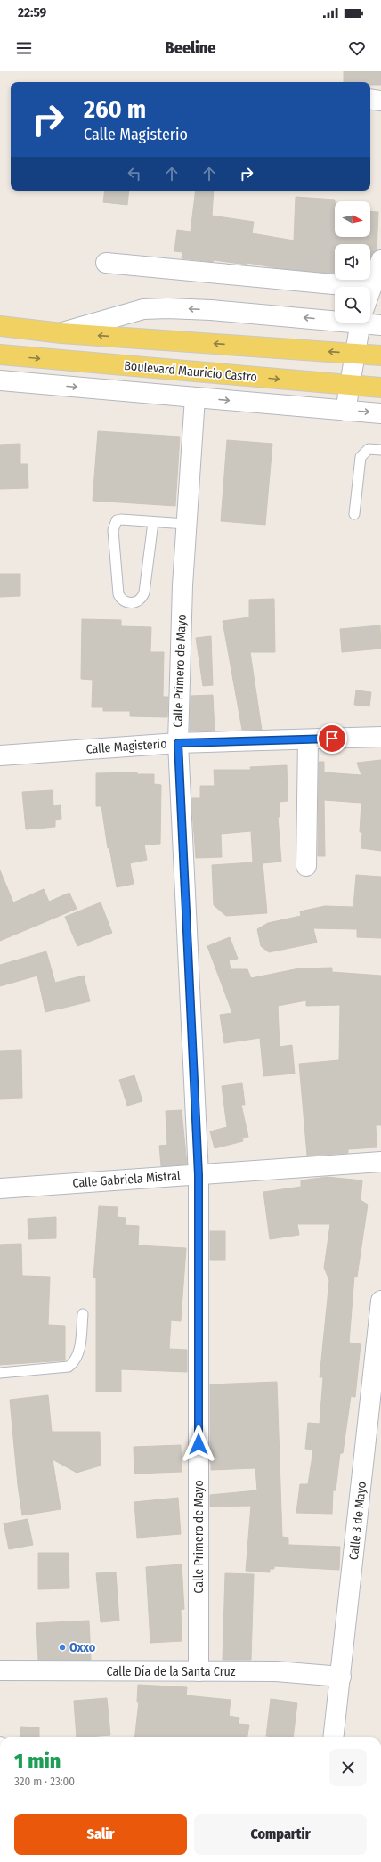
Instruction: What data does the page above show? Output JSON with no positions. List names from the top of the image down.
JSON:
{
  "streets": {
    "main road": ["Boulevard Mauricio Castro"],
    "street": [
      "Calle Primero de Mayo",
      "Calle Magisterio",
      "Calle Gabriela Mistral",
      "Calle 3 de Mayo",
      "Calle Día de la Santa Cruz"
    ]
  },
  "crossings": [
    ["Calle Primero de Mayo", "Calle Magisterio"],
    ["Calle Primero de Mayo", "Calle Gabriela Mistral"],
    ["Calle Primero de Mayo", "Calle Día de la Santa Cruz"],
    ["Calle 3 de Mayo", "Calle Día de la Santa Cruz"]
  ],
  "places": ["Oxxo"],
  "north": "right",
  "page": {
    "status": "22:59",
    "header": "Beeline",
    "turn": ["260 m", "Calle Magisterio"],
    "heading": ["1 min", "320 m · 23:00"],
    "buttons": ["Salir", "Compartir"]
  }
}
